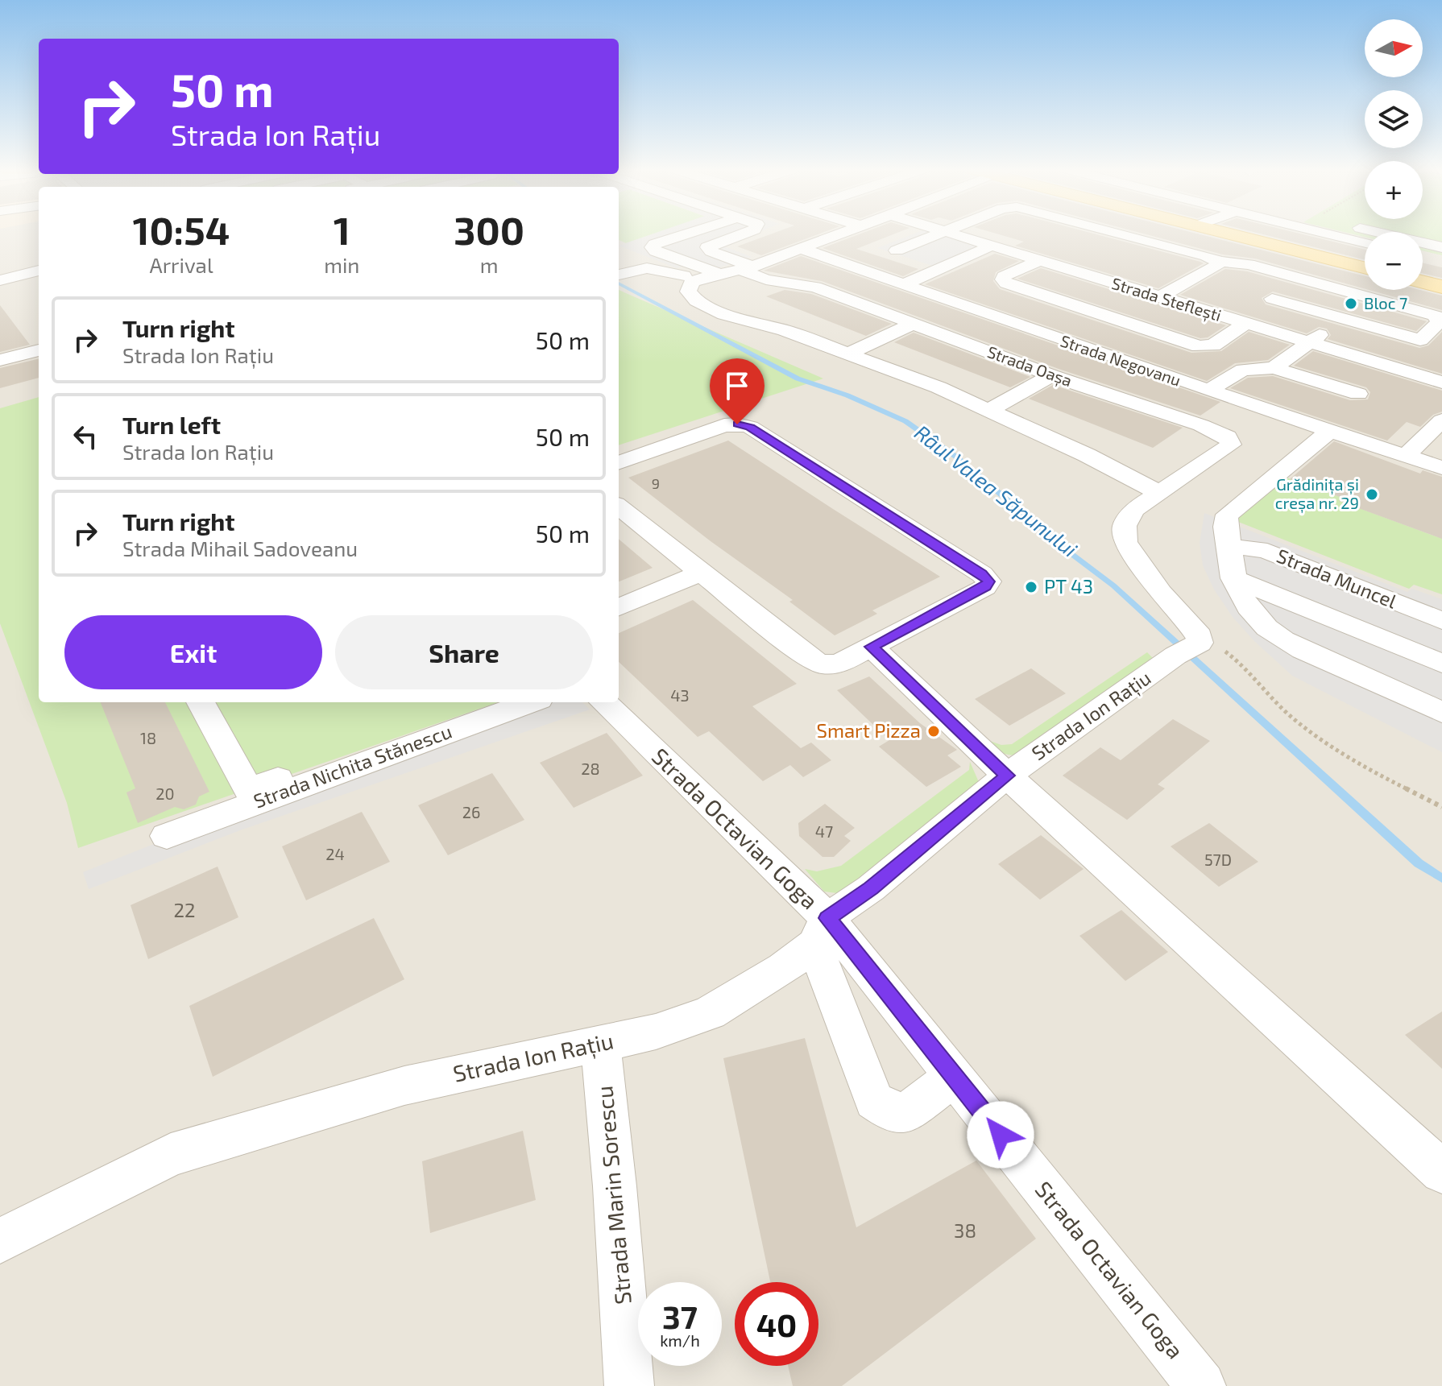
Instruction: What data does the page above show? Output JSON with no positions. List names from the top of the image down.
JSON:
{
  "streets": {
    "street": [
      "Strada Steflești",
      "Strada Negovanu",
      "Strada Oașa",
      "Strada Muncel",
      "Strada Ion Rațiu",
      "Strada Nichita Stănescu",
      "Strada Octavian Goga",
      "Strada Marin Sorescu"
    ]
  },
  "crossings": [
    ["Strada Ion Rațiu", "Strada Octavian Goga"],
    ["Strada Ion Rațiu", "Strada Marin Sorescu"]
  ],
  "water": ["Râul Valea Săpunului"],
  "places": [
    "Bloc 7",
    "Grădinița și creșa nr. 29",
    "PT 43",
    "Smart Pizza"
  ],
  "house_numbers": [
    "9",
    "43",
    "18",
    "28",
    "20",
    "26",
    "47",
    "24",
    "57D",
    "22",
    "38"
  ],
  "north": "right",
  "page": {
    "map_buttons": ["+", "−"],
    "turn": ["50 m", "Strada Ion Rațiu"],
    "eta": [
      "10:54",
      "Arrival",
      "1",
      "min",
      "300",
      "m"
    ],
    "list": [
      {
        "name": "Turn right",
        "note": "Strada Ion Rațiu",
        "value": "50 m"
      },
      {
        "name": "Turn left",
        "note": "Strada Ion Rațiu",
        "value": "50 m"
      },
      {
        "name": "Turn right",
        "note": "Strada Mihail Sadoveanu",
        "value": "50 m"
      }
    ],
    "buttons": ["Exit", "Share"],
    "speed": "37 km/h",
    "limit": "40"
  }
}
